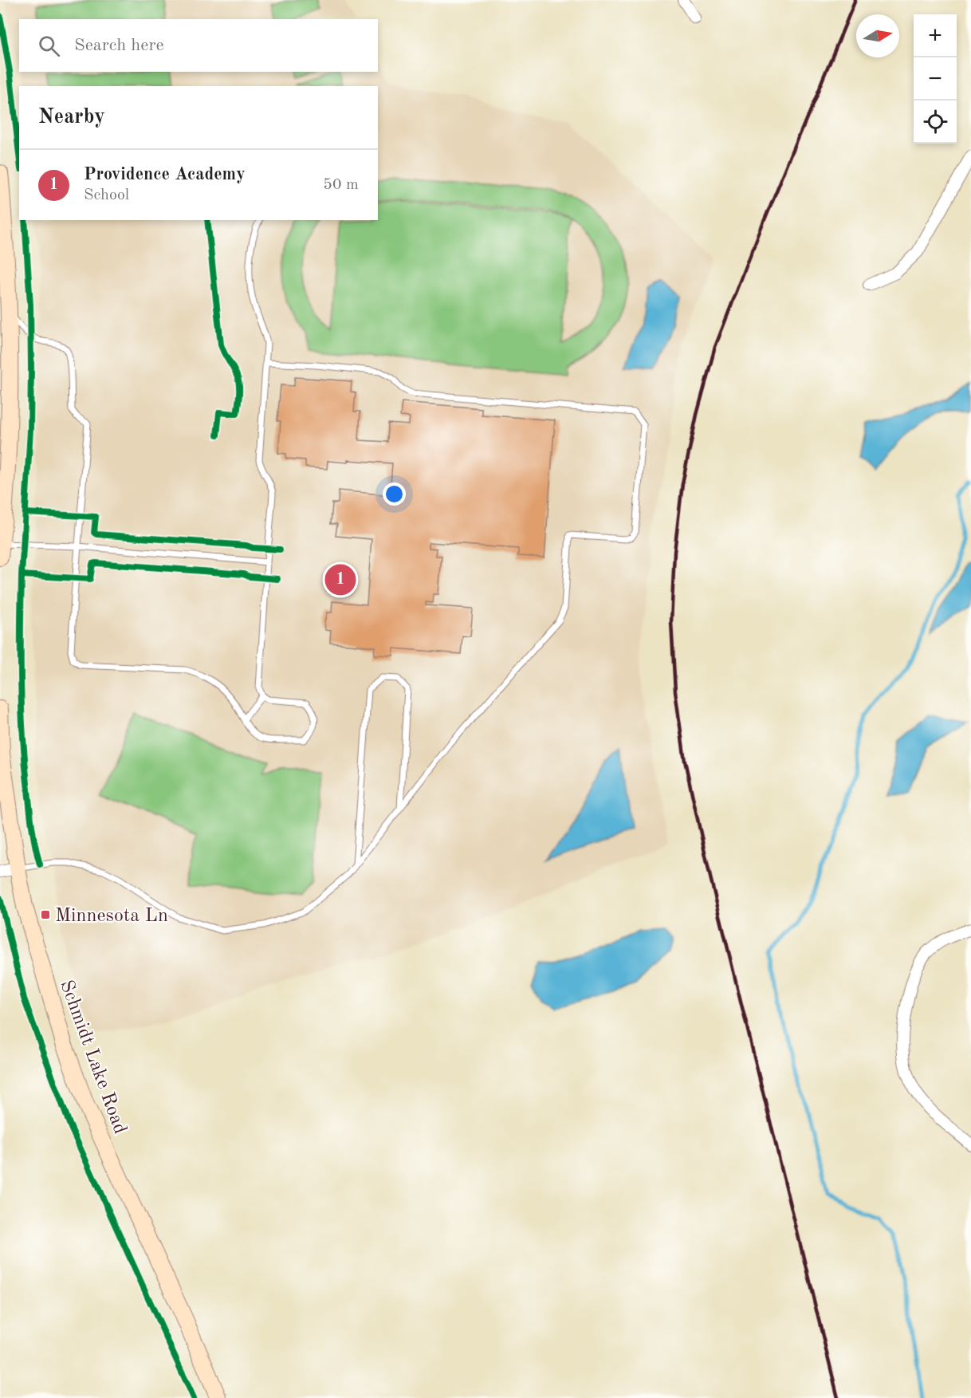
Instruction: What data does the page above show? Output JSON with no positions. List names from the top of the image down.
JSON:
{
  "streets": {
    "street": ["Schmidt Lake Road"]
  },
  "places": {
    "transit": ["Minnesota Ln"]
  },
  "north": "right",
  "page": {
    "map_buttons": ["+", "−"],
    "search": "Search here",
    "heading": "Nearby",
    "list": [
      {
        "mark": "1",
        "name": "Providence Academy",
        "note": "School",
        "value": "50 m"
      }
    ],
    "pins": "1"
  }
}
